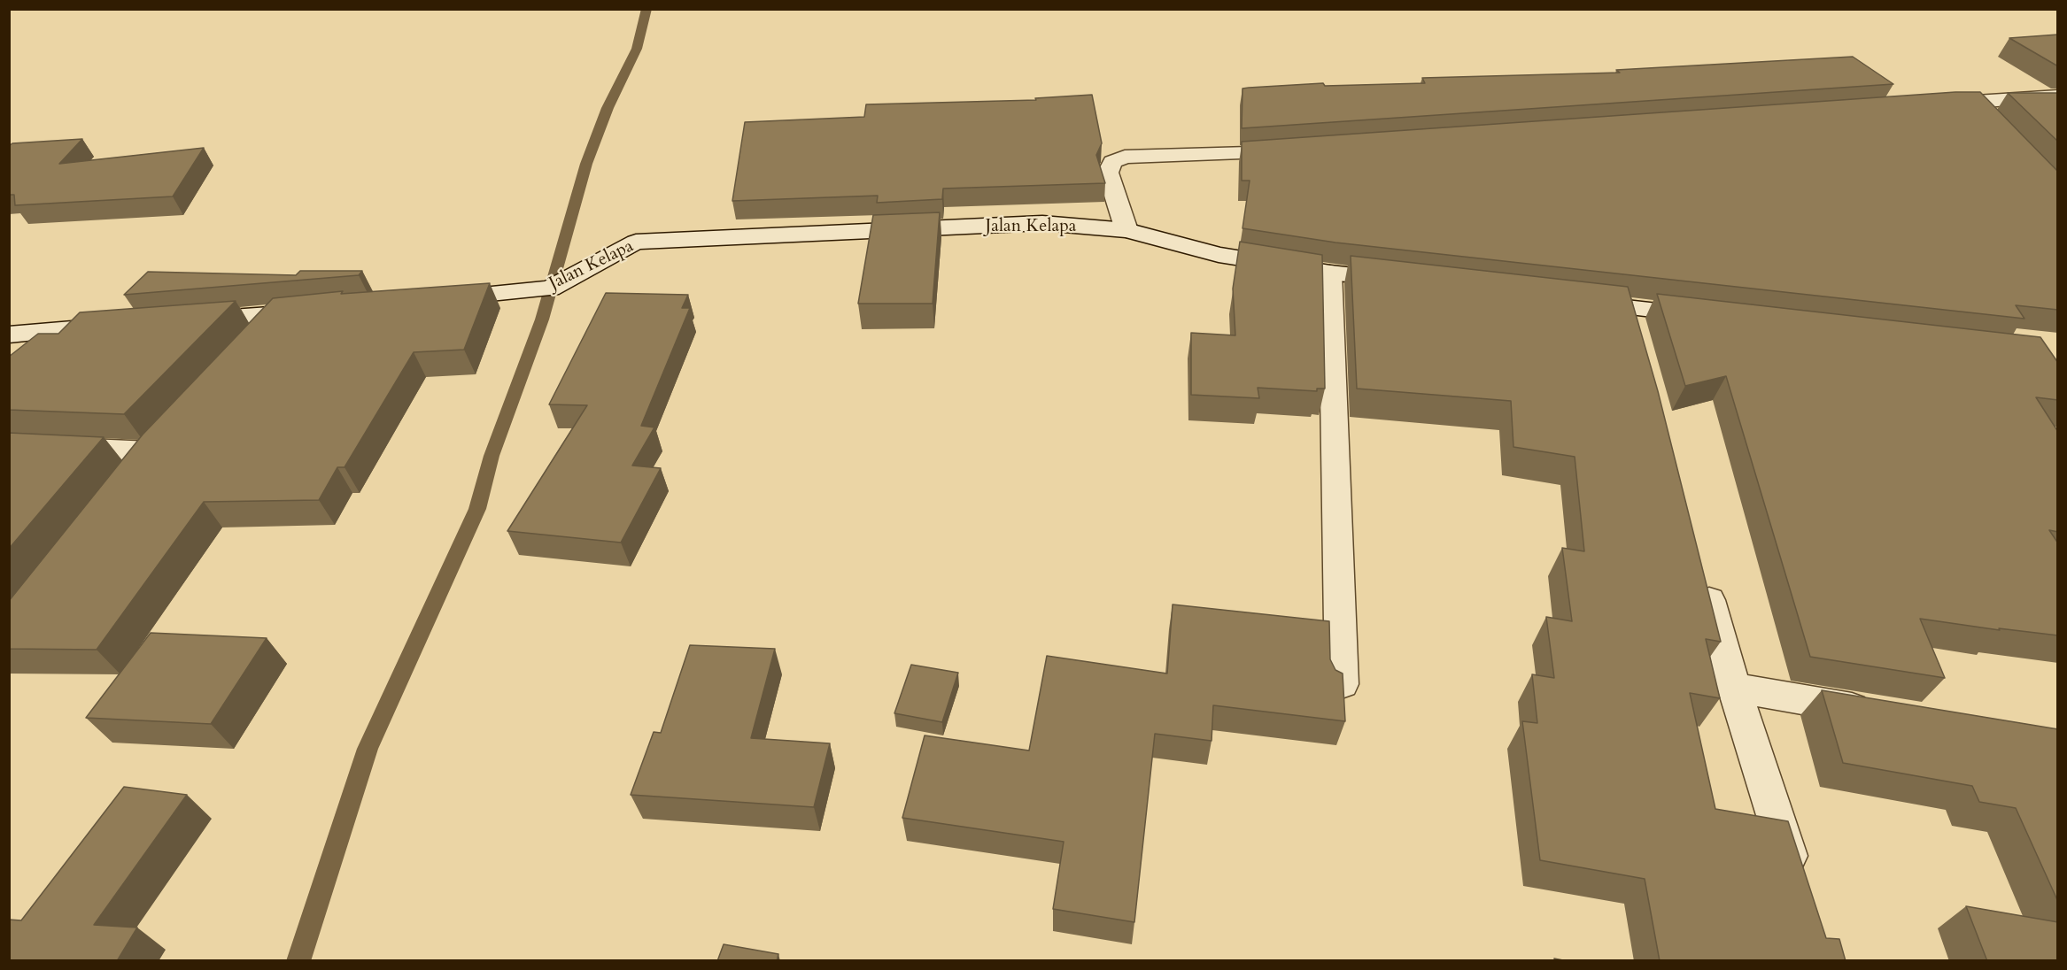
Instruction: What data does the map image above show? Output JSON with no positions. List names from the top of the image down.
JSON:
{
  "streets": {
    "street": ["Jalan Kelapa"]
  }
}
